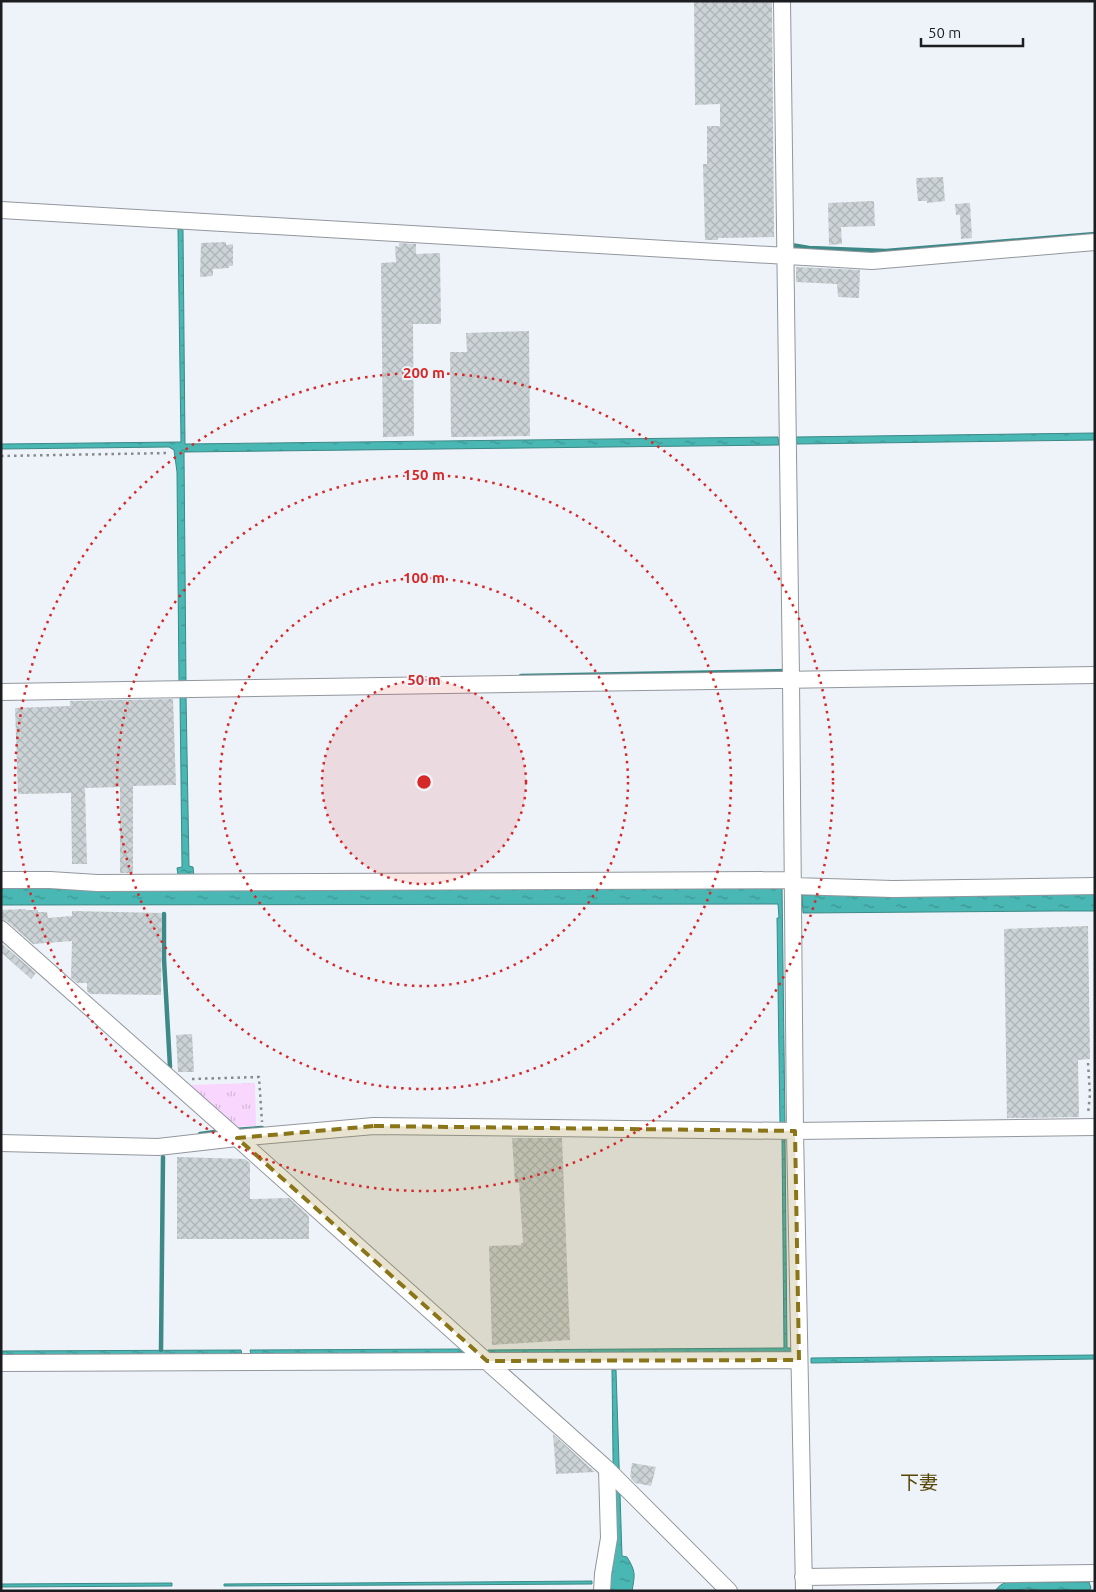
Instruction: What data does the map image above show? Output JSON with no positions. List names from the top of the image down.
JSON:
{
  "districts": ["下妻"],
  "scale_bar": "50 m",
  "rings": [
    "200 m",
    "150 m",
    "100 m",
    "50 m"
  ]
}
